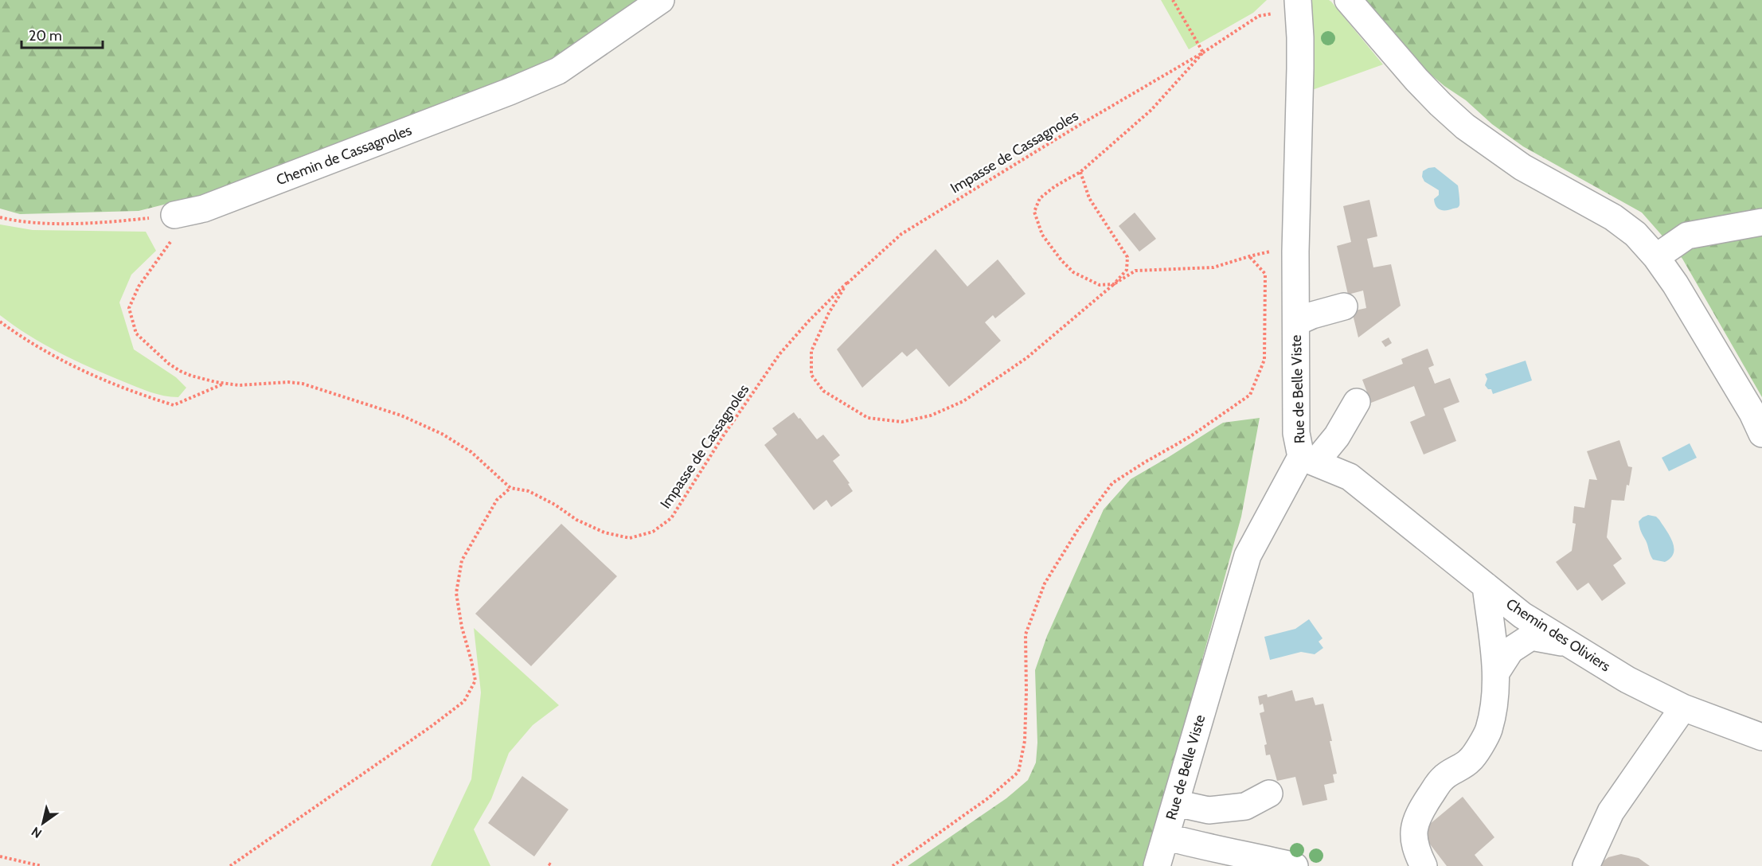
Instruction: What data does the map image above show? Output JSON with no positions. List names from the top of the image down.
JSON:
{
  "streets": {
    "street": ["Chemin de Cassagnoles", "Rue de Belle Viste", "Chemin des Oliviers"],
    "path": ["Impasse de Cassagnoles"]
  },
  "crossings": [
    ["Impasse de Cassagnoles", "Rue de Belle Viste"],
    ["Rue de Belle Viste", "Chemin des Oliviers"]
  ],
  "scale_bar": "20 m",
  "north": "bottom left"
}
